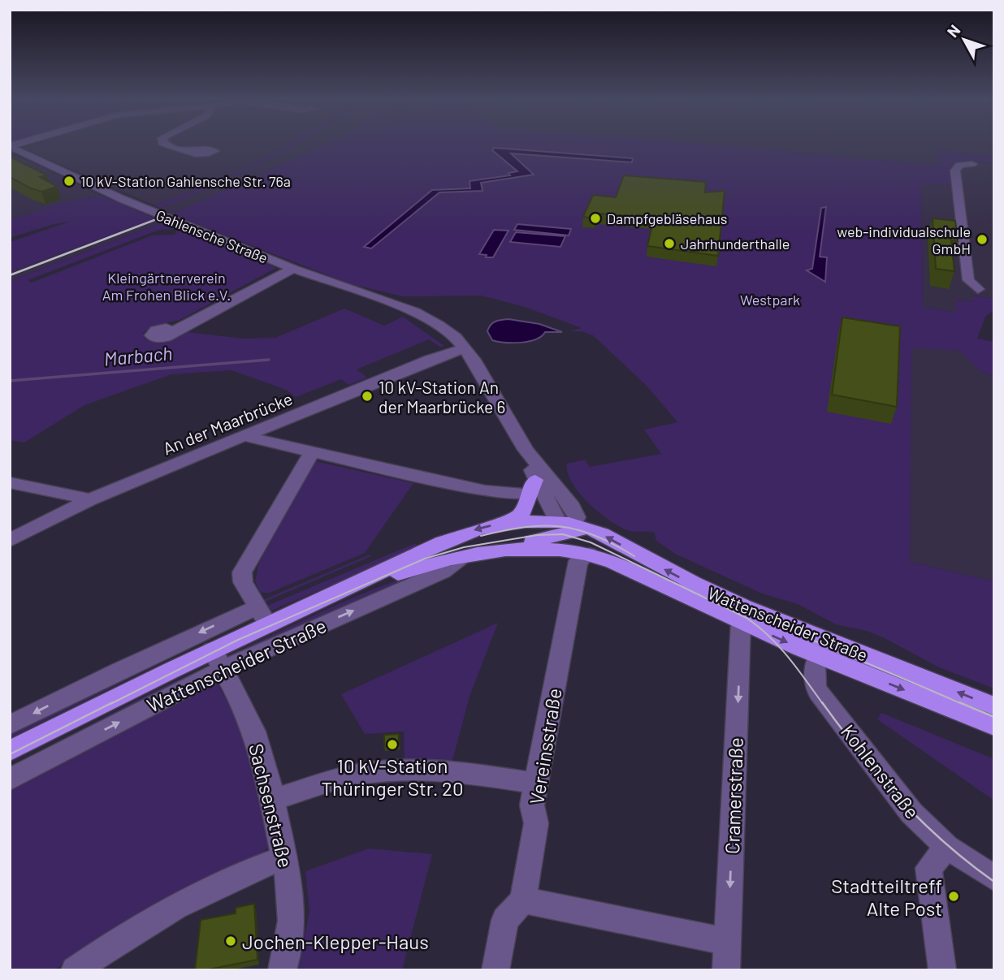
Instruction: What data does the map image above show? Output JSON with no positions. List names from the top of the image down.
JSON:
{
  "streets": {
    "main road": ["Wattenscheider Straße"],
    "street": [
      "Gahlensche Straße",
      "An der Maarbrücke",
      "Vereinsstraße",
      "Kohlenstraße",
      "Cramerstraße",
      "Sachsenstraße"
    ]
  },
  "crossings": [
    ["Gahlensche Straße", "An der Maarbrücke"],
    ["Gahlensche Straße", "Wattenscheider Straße"],
    ["Wattenscheider Straße", "Vereinsstraße"],
    ["Wattenscheider Straße", "Kohlenstraße"],
    ["Wattenscheider Straße", "Cramerstraße"],
    ["Wattenscheider Straße", "Sachsenstraße"]
  ],
  "one_way": ["Cramerstraße"],
  "water": ["Marbach"],
  "parks": ["Kleingärtnerverein Am Frohen Blick e.V.", "Westpark"],
  "places": [
    "10 kV-Station Gahlensche Str. 76a",
    "Dampfgebläsehaus",
    "web-individualschule GmbH",
    "Jahrhunderthalle",
    "10 kV-Station An der Maarbrücke 6",
    "10 kV-Station Thüringer Str. 20",
    "Stadtteiltreff Alte Post",
    "Jochen-Klepper-Haus"
  ],
  "north": "top left"
}
